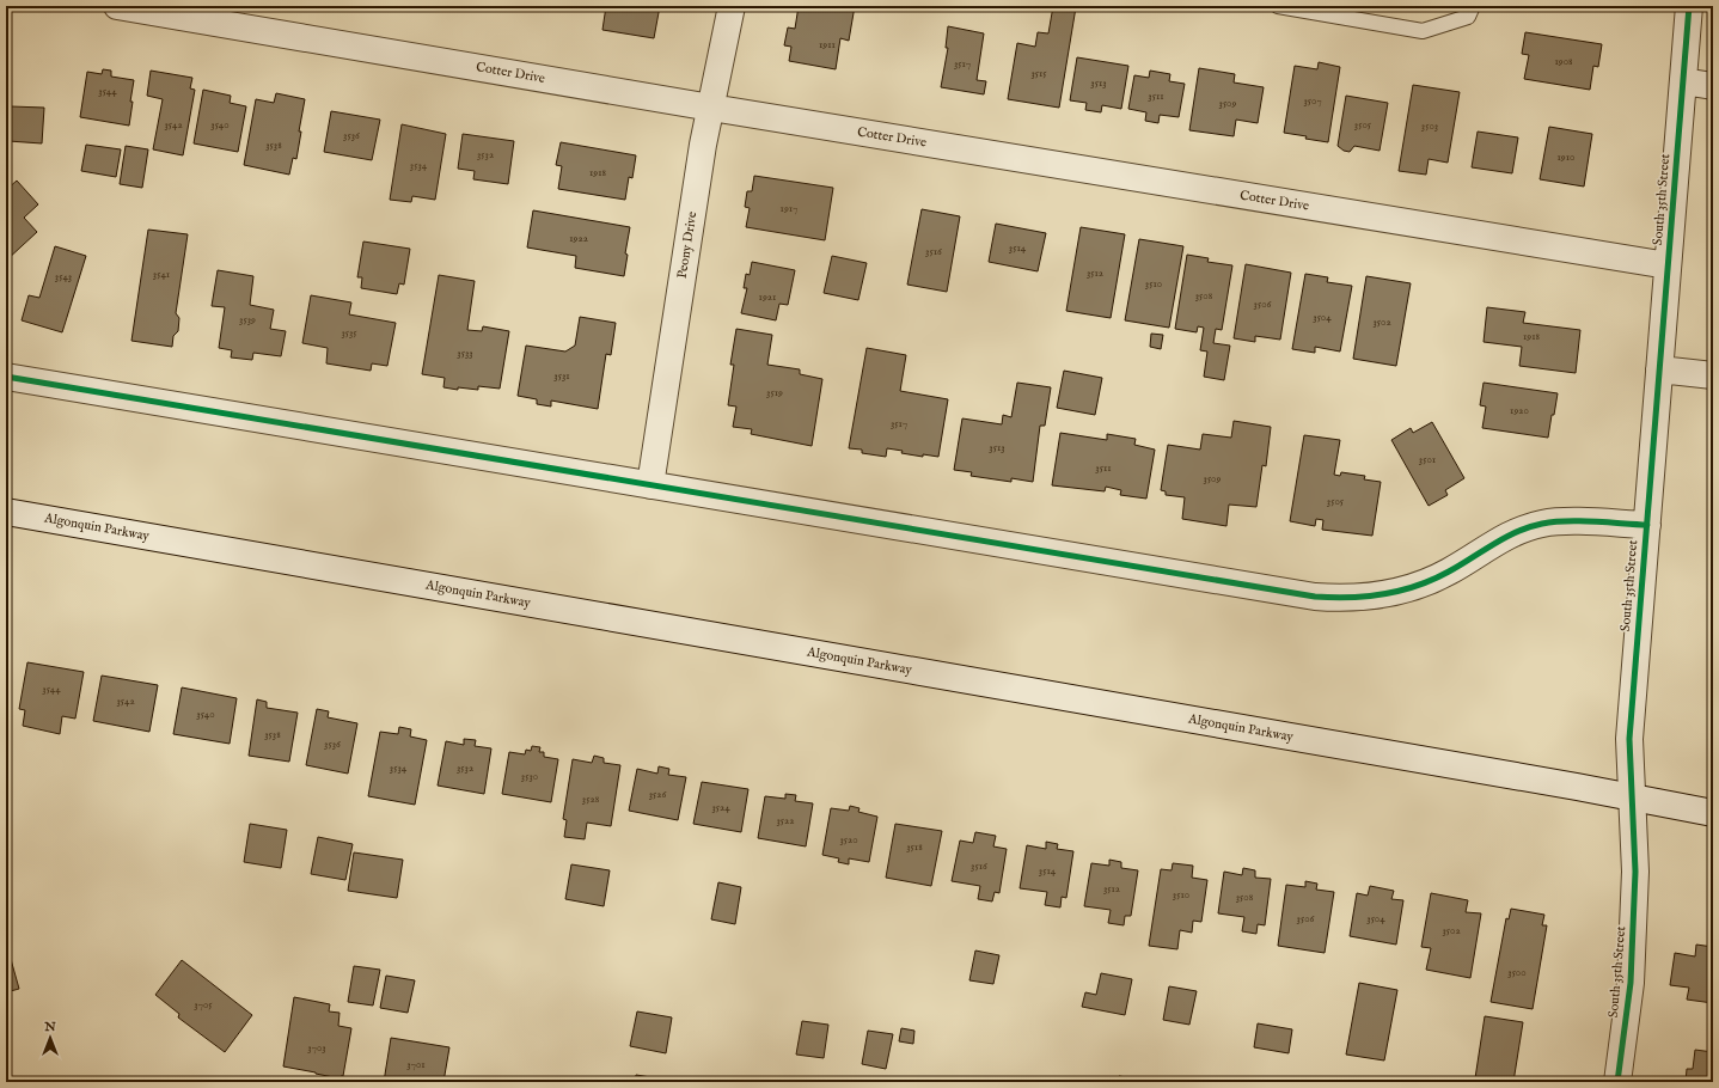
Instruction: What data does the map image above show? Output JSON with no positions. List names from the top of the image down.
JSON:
{
  "streets": {
    "street": [
      "Cotter Drive",
      "South 35th Street",
      "Peony Drive",
      "Algonquin Parkway"
    ]
  },
  "crossings": [
    ["Cotter Drive", "South 35th Street"],
    ["Cotter Drive", "Peony Drive"],
    ["South 35th Street", "Algonquin Parkway"]
  ],
  "house_numbers": [
    "1911",
    "1908",
    "3517",
    "3515",
    "3513",
    "3544",
    "3511",
    "3507",
    "3509",
    "3542",
    "3540",
    "3505",
    "3503",
    "3536",
    "3538",
    "3532",
    "1910",
    "3534",
    "1918",
    "1917",
    "1922",
    "3514",
    "3516",
    "3512",
    "3541",
    "3543",
    "3510",
    "3508",
    "1921",
    "3506",
    "3504",
    "3539",
    "3502",
    "3535",
    "1918",
    "3533",
    "3531",
    "3519",
    "1920",
    "3517",
    "3513",
    "3501",
    "3511",
    "3509",
    "3505",
    "3544",
    "3542",
    "3540",
    "3538",
    "3536",
    "3534",
    "3532",
    "3530",
    "3526",
    "3528",
    "3524",
    "3522",
    "3520",
    "3518",
    "3516",
    "3514",
    "3512",
    "3510",
    "3508",
    "3506",
    "3504",
    "3502",
    "3500",
    "3705",
    "3703",
    "3701"
  ],
  "north": "top"
}
